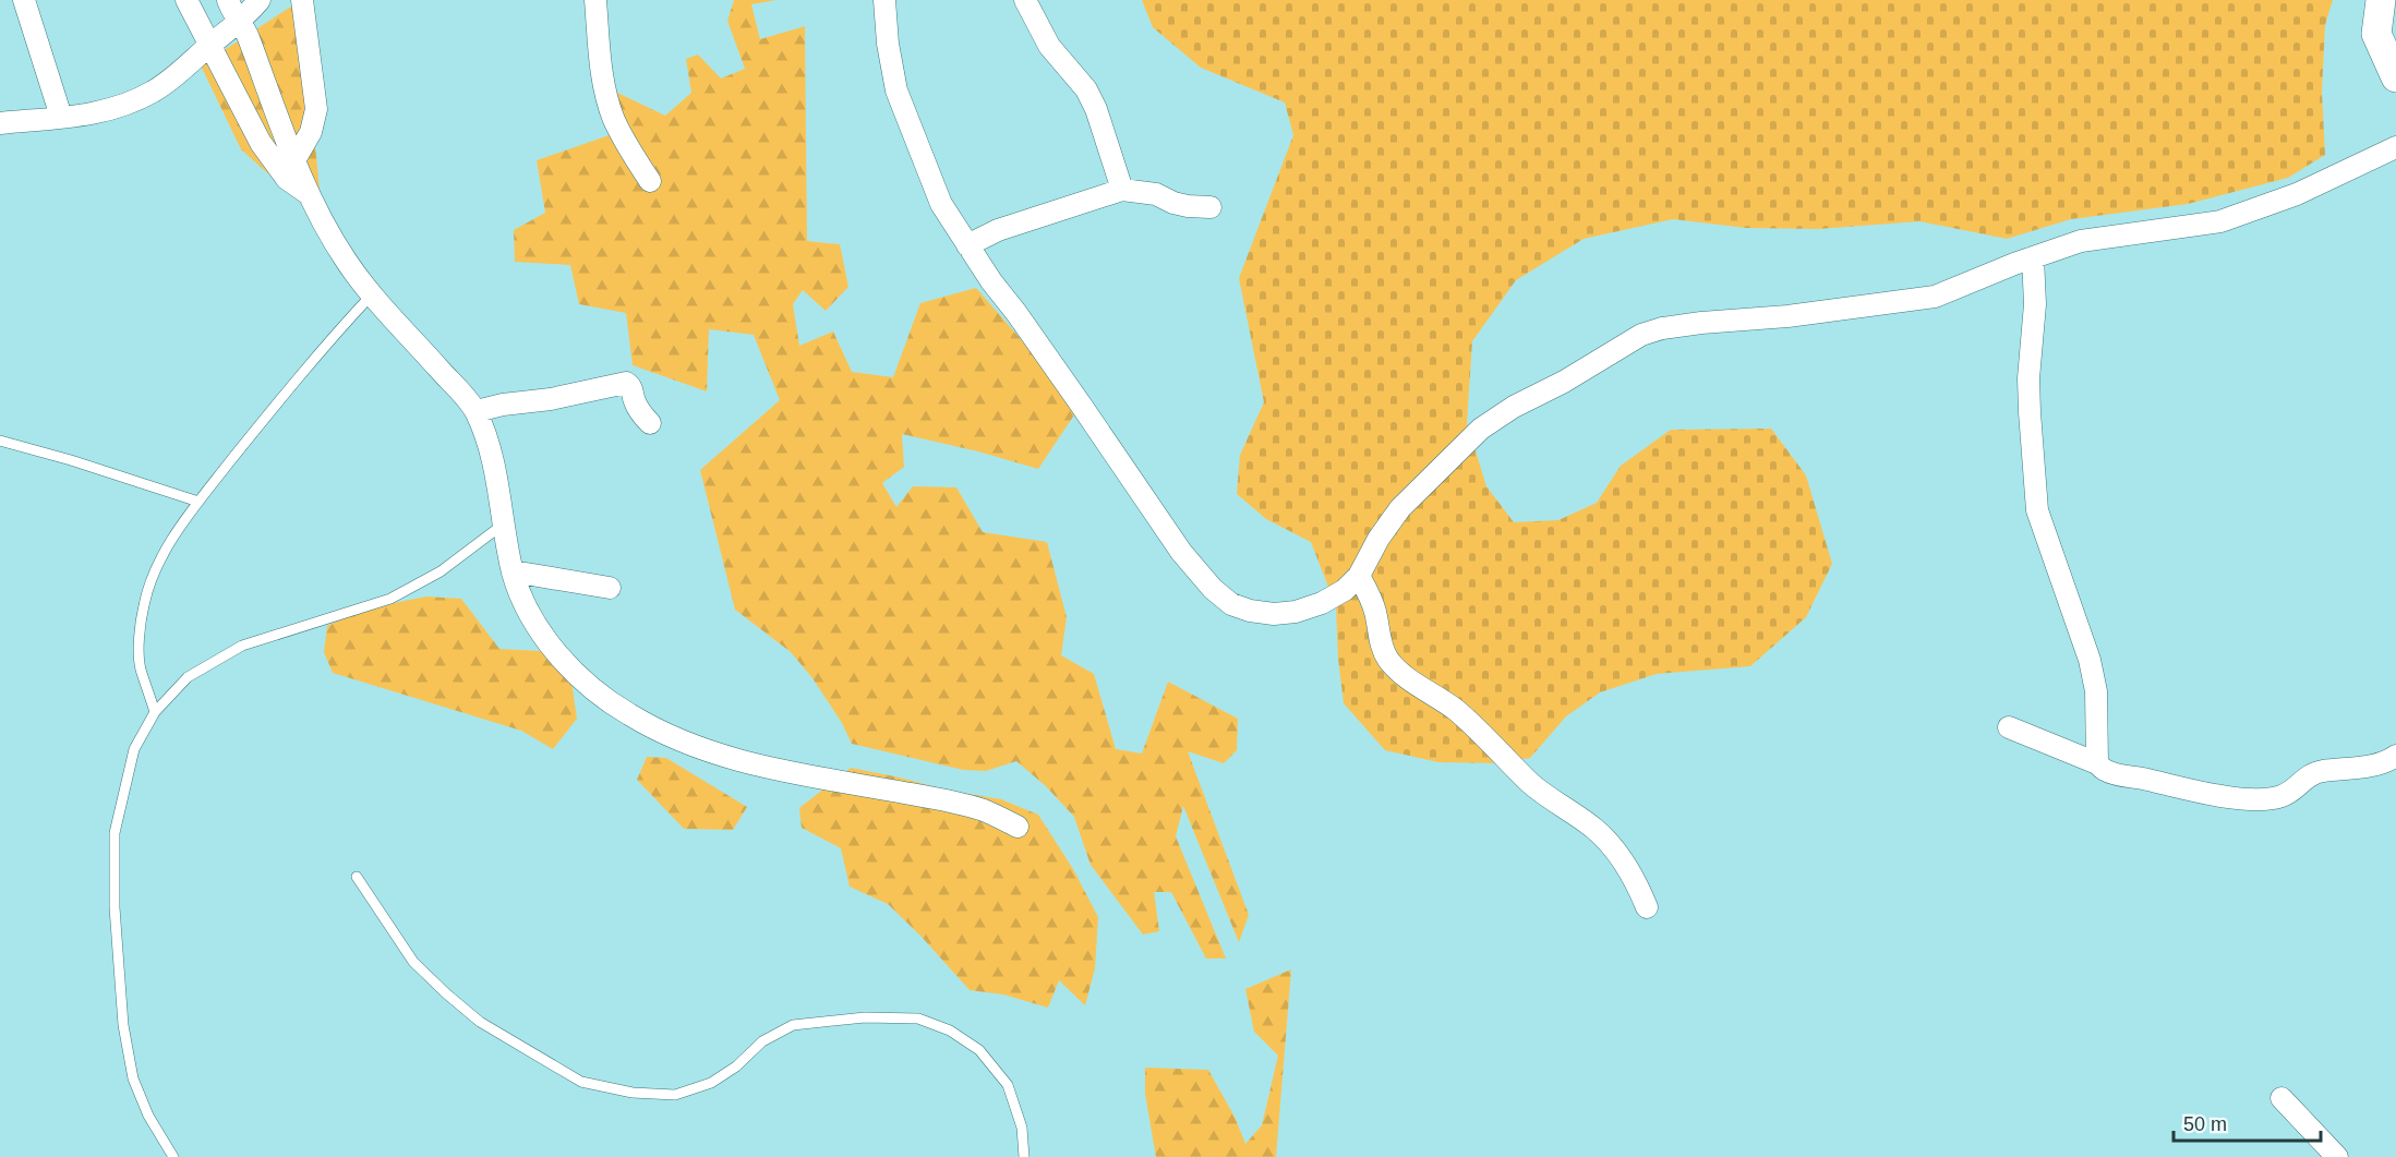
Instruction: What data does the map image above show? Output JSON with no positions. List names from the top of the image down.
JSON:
{
  "scale_bar": "50 m"
}
